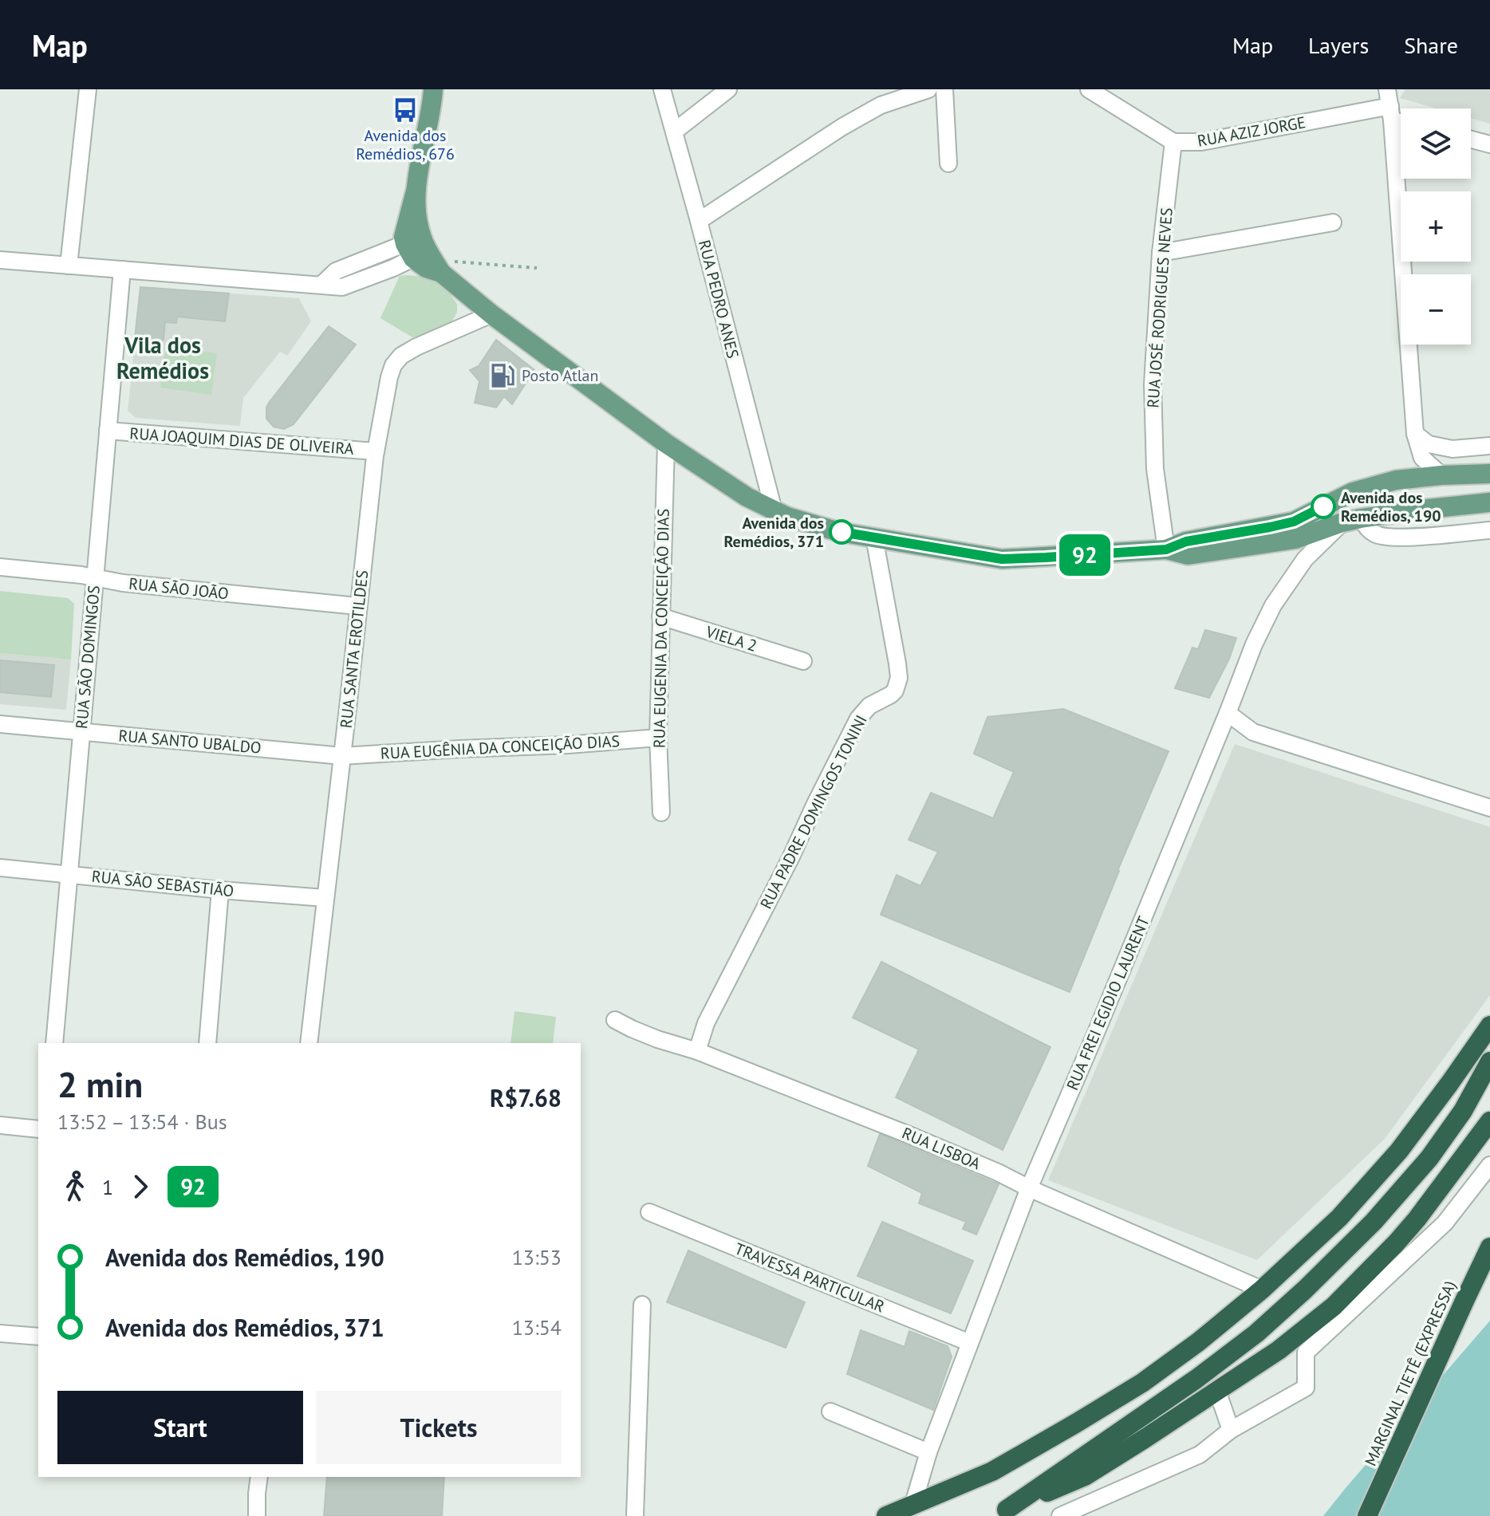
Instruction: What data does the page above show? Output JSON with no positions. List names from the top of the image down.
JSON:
{
  "streets": {
    "highway": ["MARGINAL TIETÊ (EXPRESSA)"],
    "street": [
      "RUA AZIZ JORGE",
      "RUA PEDRO ANES",
      "RUA JOSÉ RODRIGUES NEVES",
      "RUA JOAQUIM DIAS DE OLIVEIRA",
      "RUA SÃO JOÃO",
      "RUA EUGENIA DA CONCEIÇÃO DIAS",
      "VIELA 2",
      "RUA SANTA EROTILDES",
      "RUA SÃO DOMINGOS",
      "RUA SANTO UBALDO",
      "RUA EUGÊNIA DA CONCEIÇÃO DIAS",
      "RUA PADRE DOMINGOS TONINI",
      "RUA SÃO SEBASTIÃO",
      "RUA FREI EGIDIO LAURENT",
      "RUA LISBOA",
      "TRAVESSA PARTICULAR"
    ]
  },
  "crossings": [
    ["RUA AZIZ JORGE", "RUA JOSÉ RODRIGUES NEVES"],
    ["RUA JOAQUIM DIAS DE OLIVEIRA", "RUA SANTA EROTILDES"],
    ["RUA JOAQUIM DIAS DE OLIVEIRA", "RUA SÃO DOMINGOS"],
    ["RUA SÃO JOÃO", "RUA SANTA EROTILDES"],
    ["RUA SÃO JOÃO", "RUA SÃO DOMINGOS"],
    ["RUA EUGENIA DA CONCEIÇÃO DIAS", "VIELA 2"],
    ["RUA EUGENIA DA CONCEIÇÃO DIAS", "RUA EUGÊNIA DA CONCEIÇÃO DIAS"],
    ["RUA SANTA EROTILDES", "RUA SANTO UBALDO"],
    ["RUA SANTA EROTILDES", "RUA EUGÊNIA DA CONCEIÇÃO DIAS"],
    ["RUA SANTA EROTILDES", "RUA SÃO SEBASTIÃO"],
    ["RUA SÃO DOMINGOS", "RUA SANTO UBALDO"],
    ["RUA SÃO DOMINGOS", "RUA SÃO SEBASTIÃO"],
    ["RUA SANTO UBALDO", "RUA EUGÊNIA DA CONCEIÇÃO DIAS"],
    ["RUA PADRE DOMINGOS TONINI", "RUA LISBOA"],
    ["RUA FREI EGIDIO LAURENT", "RUA LISBOA"],
    ["RUA FREI EGIDIO LAURENT", "TRAVESSA PARTICULAR"]
  ],
  "districts": ["Vila dos Remédios"],
  "places": {
    "bus stop": ["Avenida dos Remédios, 676"],
    "fuel station": ["Posto Atlan"],
    "other": ["Avenida dos Remédios, 190", "Avenida dos Remédios, 371"]
  },
  "lines": ["bus line 92"],
  "page": {
    "header": "Map",
    "nav": ["Map", "Layers", "Share"],
    "on_map": "92",
    "map_buttons": ["+", "−"],
    "heading": ["2 min", "13:52 – 13:54 · Bus", "R$7.68"],
    "legs": ["1", "92"],
    "list": [
      {
        "name": "Avenida dos Remédios, 190",
        "value": "13:53"
      },
      {
        "name": "Avenida dos Remédios, 371",
        "value": "13:54"
      }
    ],
    "buttons": ["Start", "Tickets"]
  }
}
